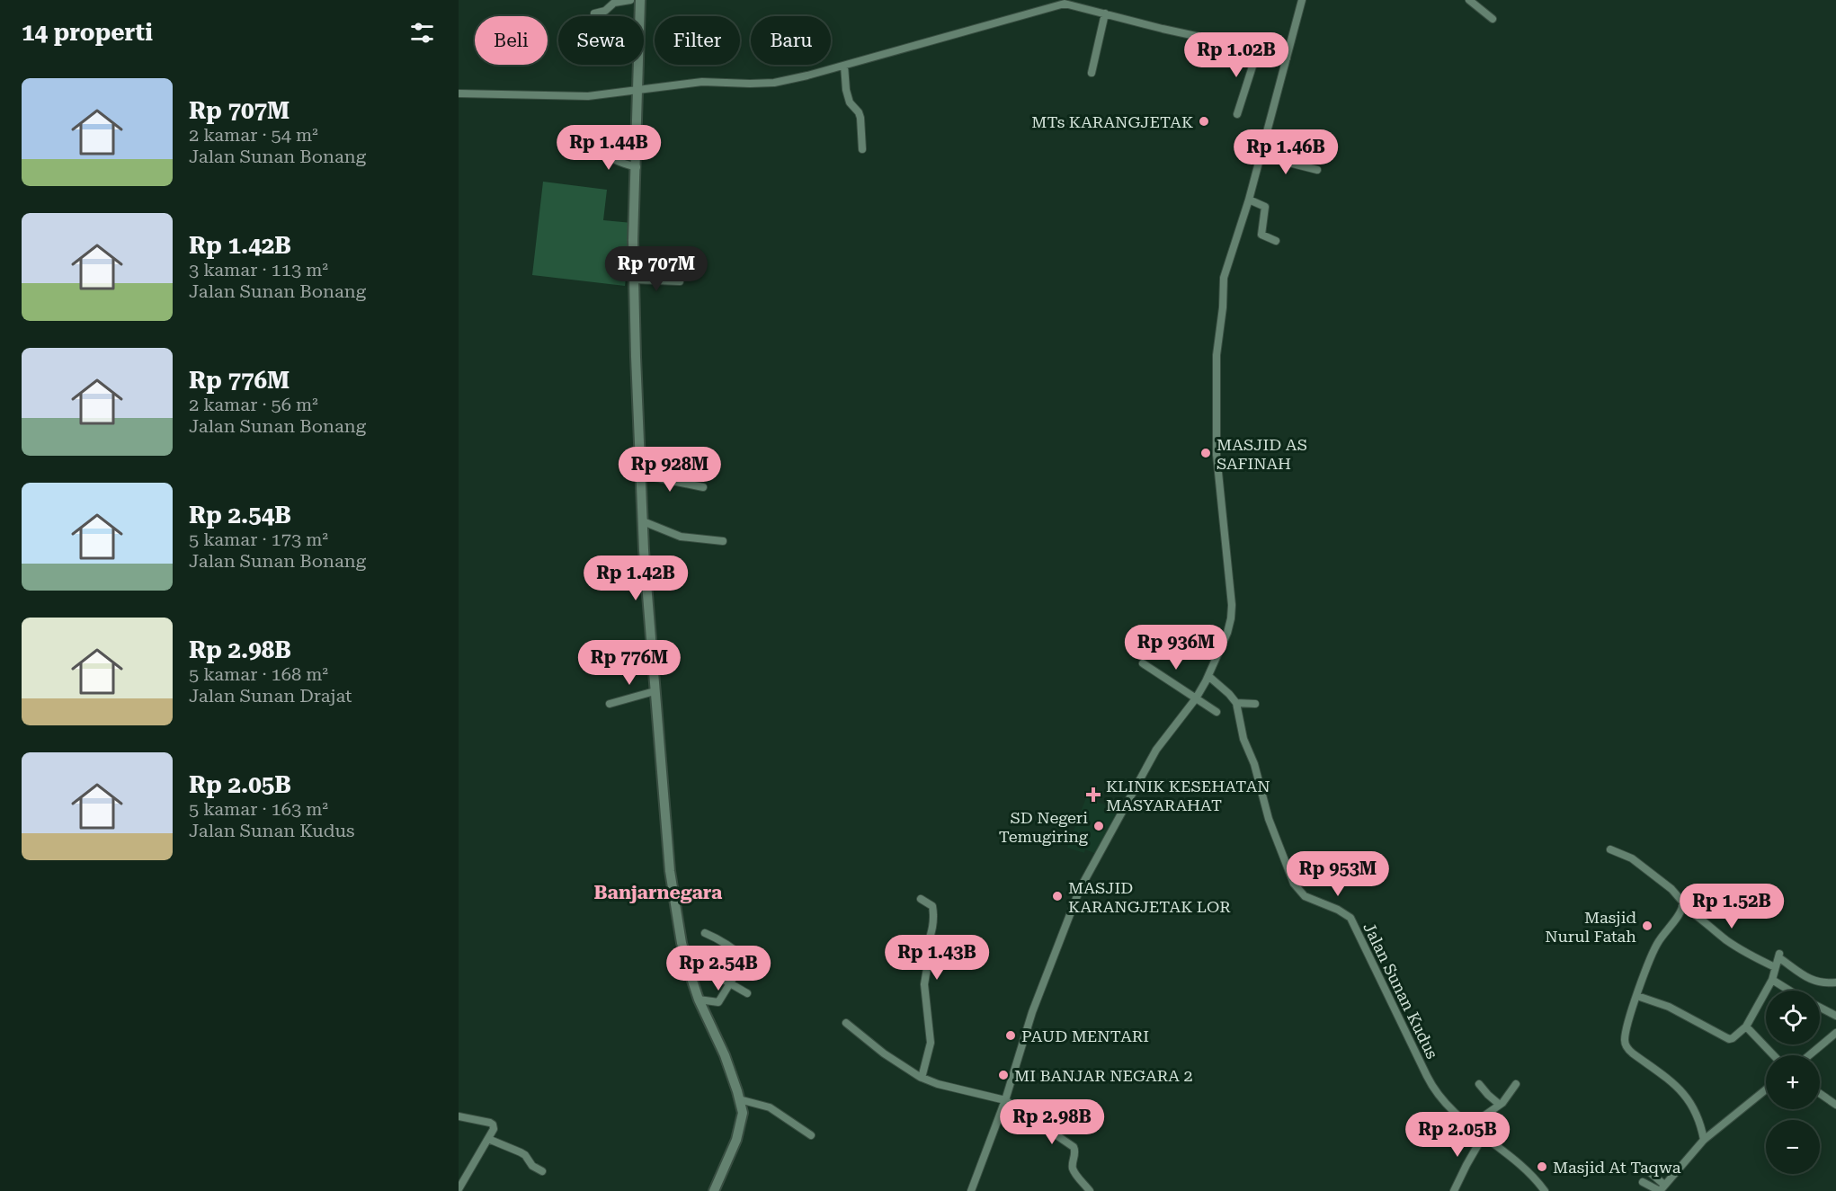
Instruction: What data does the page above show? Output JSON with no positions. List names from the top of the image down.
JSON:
{
  "streets": {
    "street": ["Jalan Sunan Kudus"]
  },
  "districts": ["Banjarnegara"],
  "places": {
    "other": [
      "MTs KARANGJETAK",
      "MASJID AS SAFINAH",
      "SD Negeri Temugiring",
      "MASJID KARANGJETAK LOR",
      "Masjid Nurul Fatah",
      "PAUD MENTARI",
      "MI BANJAR NEGARA 2",
      "Masjid At Taqwa"
    ],
    "health": ["KLINIK KESEHATAN MASYARAHAT"]
  },
  "page": {
    "heading": "14 properti",
    "chip": [
      "Beli",
      "Sewa",
      "Filter",
      "Baru"
    ],
    "price": [
      "Rp 1.02B",
      "Rp 1.44B",
      "Rp 1.46B",
      "Rp 707M",
      "Rp 928M",
      "Rp 1.42B",
      "Rp 936M",
      "Rp 776M",
      "Rp 953M",
      "Rp 1.52B",
      "Rp 1.43B",
      "Rp 2.54B",
      "Rp 2.98B",
      "Rp 2.05B"
    ],
    "list": [
      {
        "name": "Rp 707M",
        "note": "2 kamar · 54 m² · Jalan Sunan Bonang"
      },
      {
        "name": "Rp 1.42B",
        "note": "3 kamar · 113 m² · Jalan Sunan Bonang"
      },
      {
        "name": "Rp 776M",
        "note": "2 kamar · 56 m² · Jalan Sunan Bonang"
      },
      {
        "name": "Rp 2.54B",
        "note": "5 kamar · 173 m² · Jalan Sunan Bonang"
      },
      {
        "name": "Rp 2.98B",
        "note": "5 kamar · 168 m² · Jalan Sunan Drajat"
      },
      {
        "name": "Rp 2.05B",
        "note": "5 kamar · 163 m² · Jalan Sunan Kudus"
      }
    ],
    "map_buttons": ["+", "−"]
  }
}
